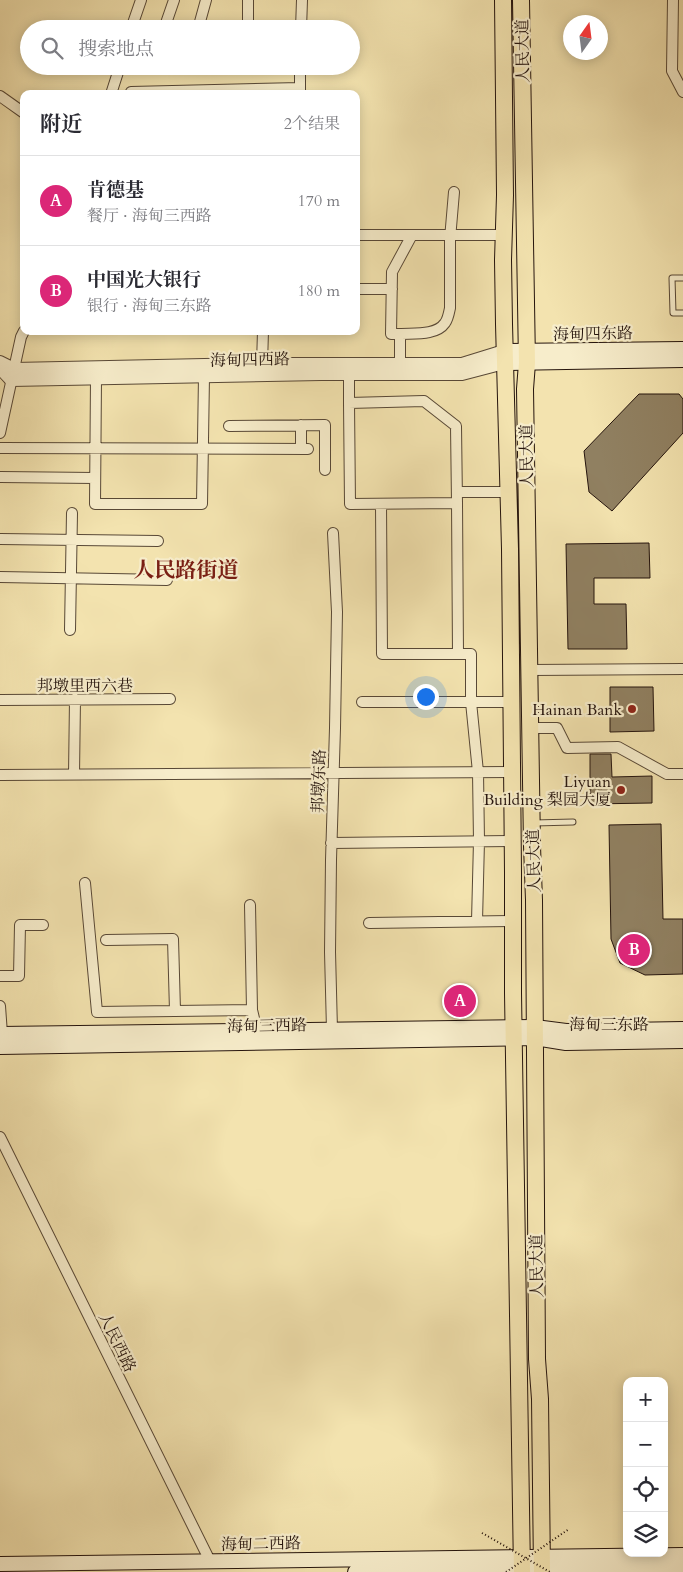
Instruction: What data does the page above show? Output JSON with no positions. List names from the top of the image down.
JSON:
{
  "streets": {
    "main road": [
      "人民大道",
      "海甸四东路",
      "海甸三东路",
      "海甸三西路",
      "海甸二西路"
    ],
    "street": [
      "海甸四西路",
      "邦墩里西六巷",
      "邦墩东路",
      "人民西路"
    ]
  },
  "crossings": [
    ["人民大道", "海甸四东路"],
    ["人民大道", "海甸四西路"],
    ["人民大道", "海甸三东路"],
    ["人民大道", "海甸三西路"],
    ["人民大道", "海甸二西路"],
    ["海甸四东路", "海甸四西路"],
    ["邦墩东路", "海甸三西路"],
    ["海甸三东路", "海甸三西路"],
    ["人民西路", "海甸二西路"]
  ],
  "districts": ["人民路街道"],
  "places": ["Hainan Bank", "Liyuan Building 梨园大厦"],
  "north": "top",
  "page": {
    "search": "搜索地点",
    "heading": ["附近", "2个结果"],
    "list": [
      {
        "mark": "A",
        "name": "肯德基",
        "note": "餐厅 · 海甸三西路",
        "value": "170 m"
      },
      {
        "mark": "B",
        "name": "中国光大银行",
        "note": "银行 · 海甸三东路",
        "value": "180 m"
      }
    ],
    "pins": ["B", "A"],
    "map_buttons": ["+", "−"]
  }
}
